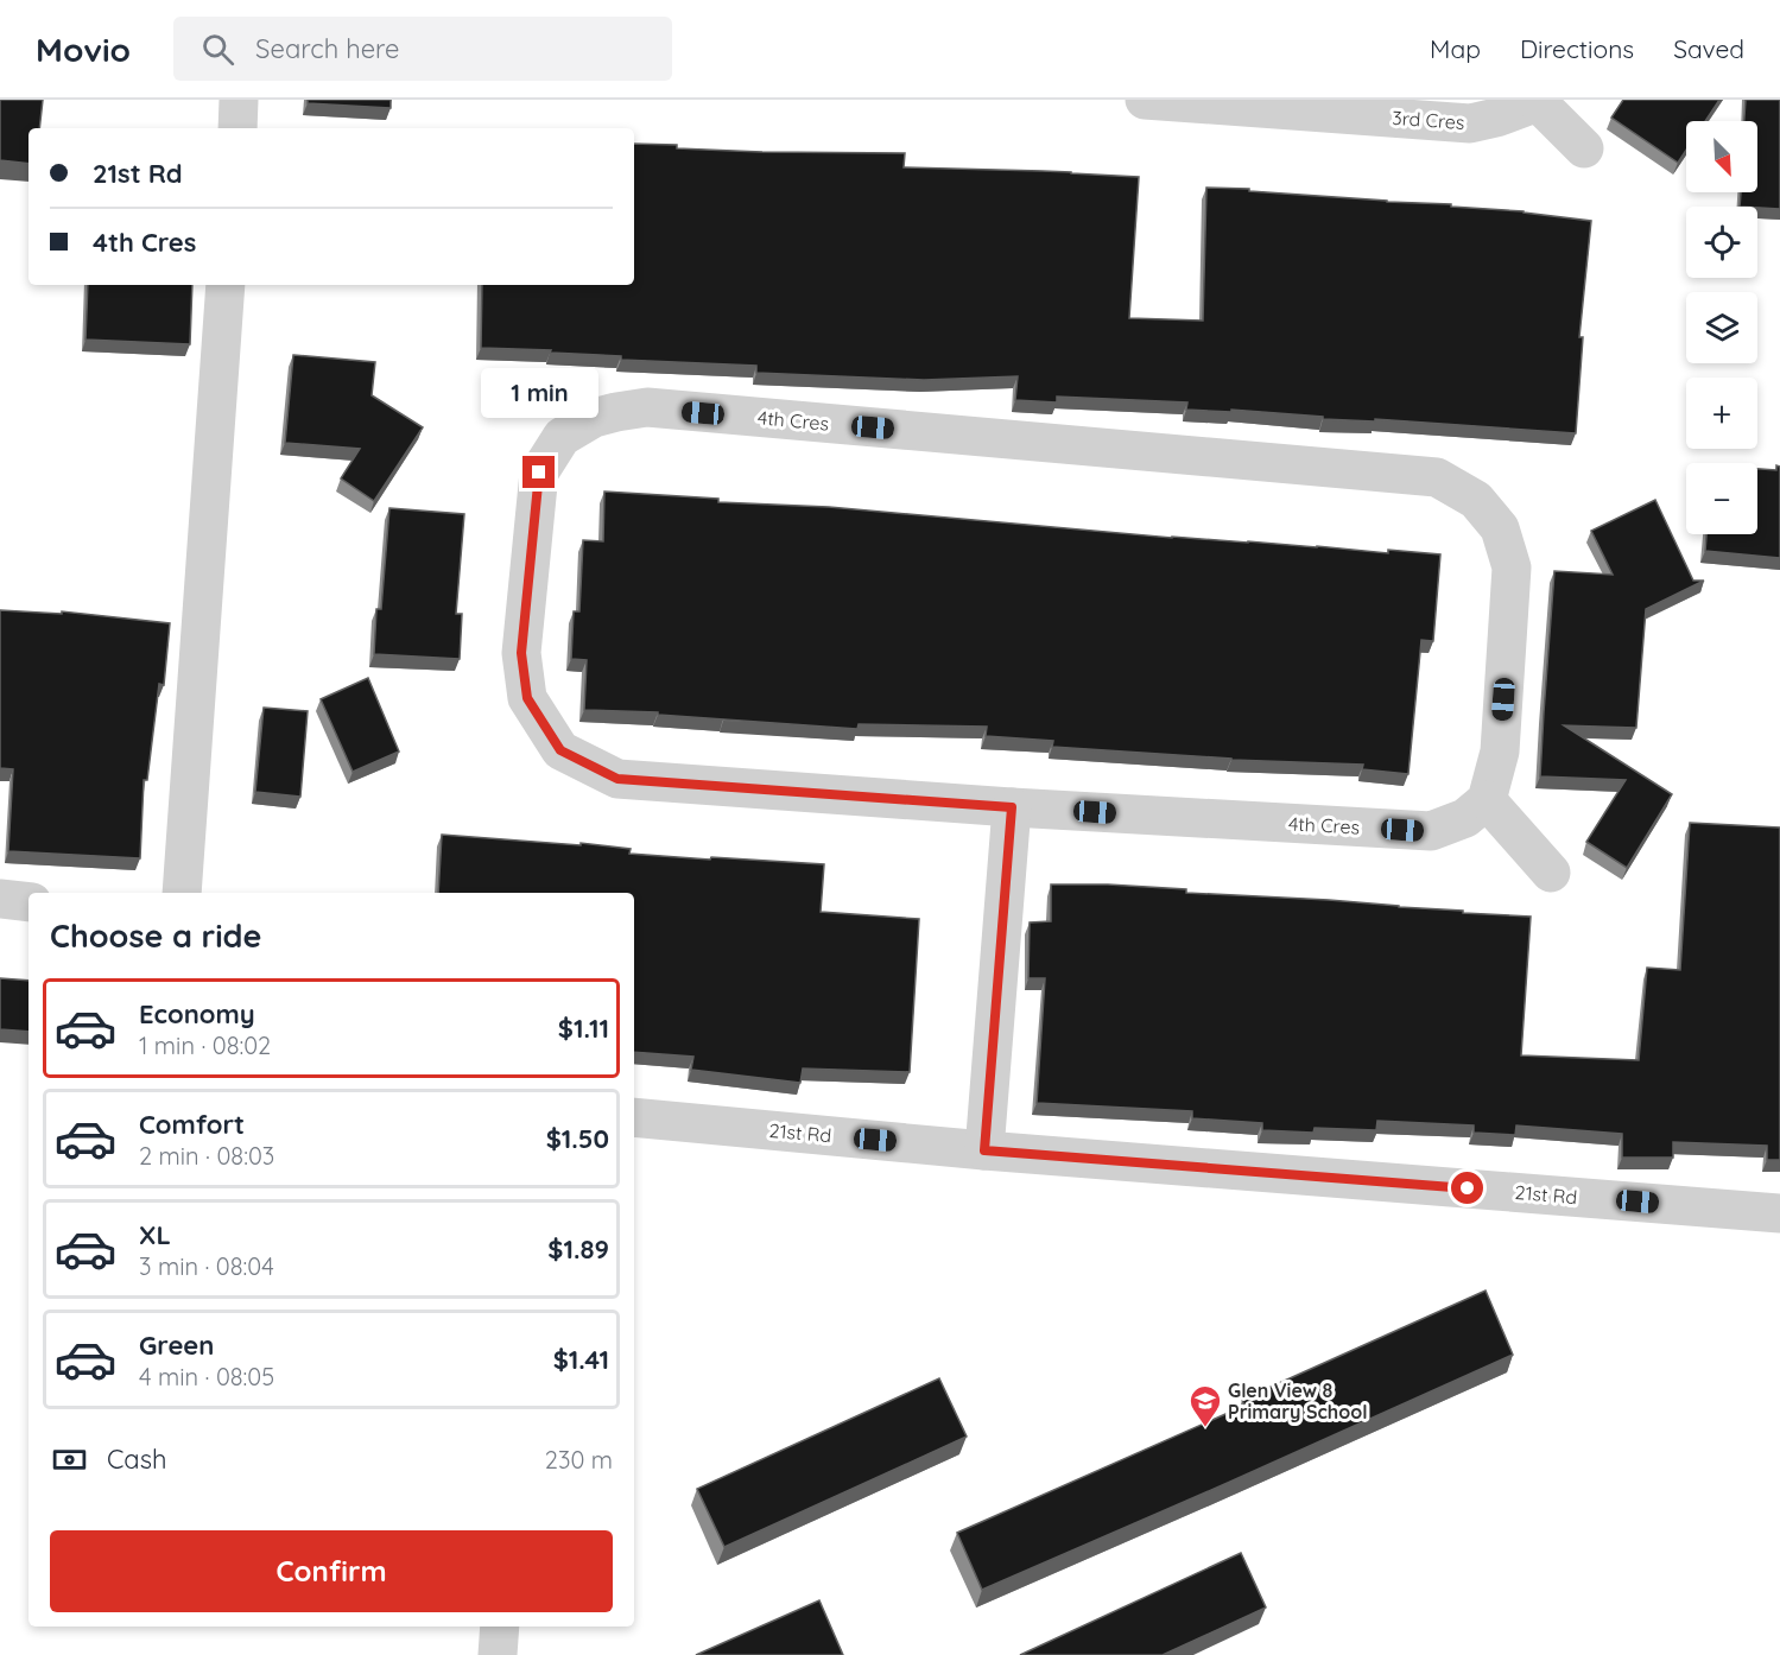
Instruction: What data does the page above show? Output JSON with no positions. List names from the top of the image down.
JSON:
{
  "streets": {
    "street": ["3rd Cres", "4th Cres", "21st Rd"]
  },
  "places": {
    "school or university": ["Glen View 8 Primary School"]
  },
  "north": "bottom right",
  "page": {
    "header": "Movio",
    "search": "Search here",
    "nav": ["Map", "Directions", "Saved"],
    "map_buttons": ["+", "−"],
    "banner": ["21st Rd", "4th Cres"],
    "bubble": "1 min",
    "heading": "Choose a ride",
    "list": [
      {
        "name": "Economy",
        "note": "1 min · 08:02",
        "value": "$1.11"
      },
      {
        "name": "Comfort",
        "note": "2 min · 08:03",
        "value": "$1.50"
      },
      {
        "name": "XL",
        "note": "3 min · 08:04",
        "value": "$1.89"
      },
      {
        "name": "Green",
        "note": "4 min · 08:05",
        "value": "$1.41"
      }
    ],
    "pay": ["Cash", "230 m"],
    "buttons": "Confirm"
  }
}
